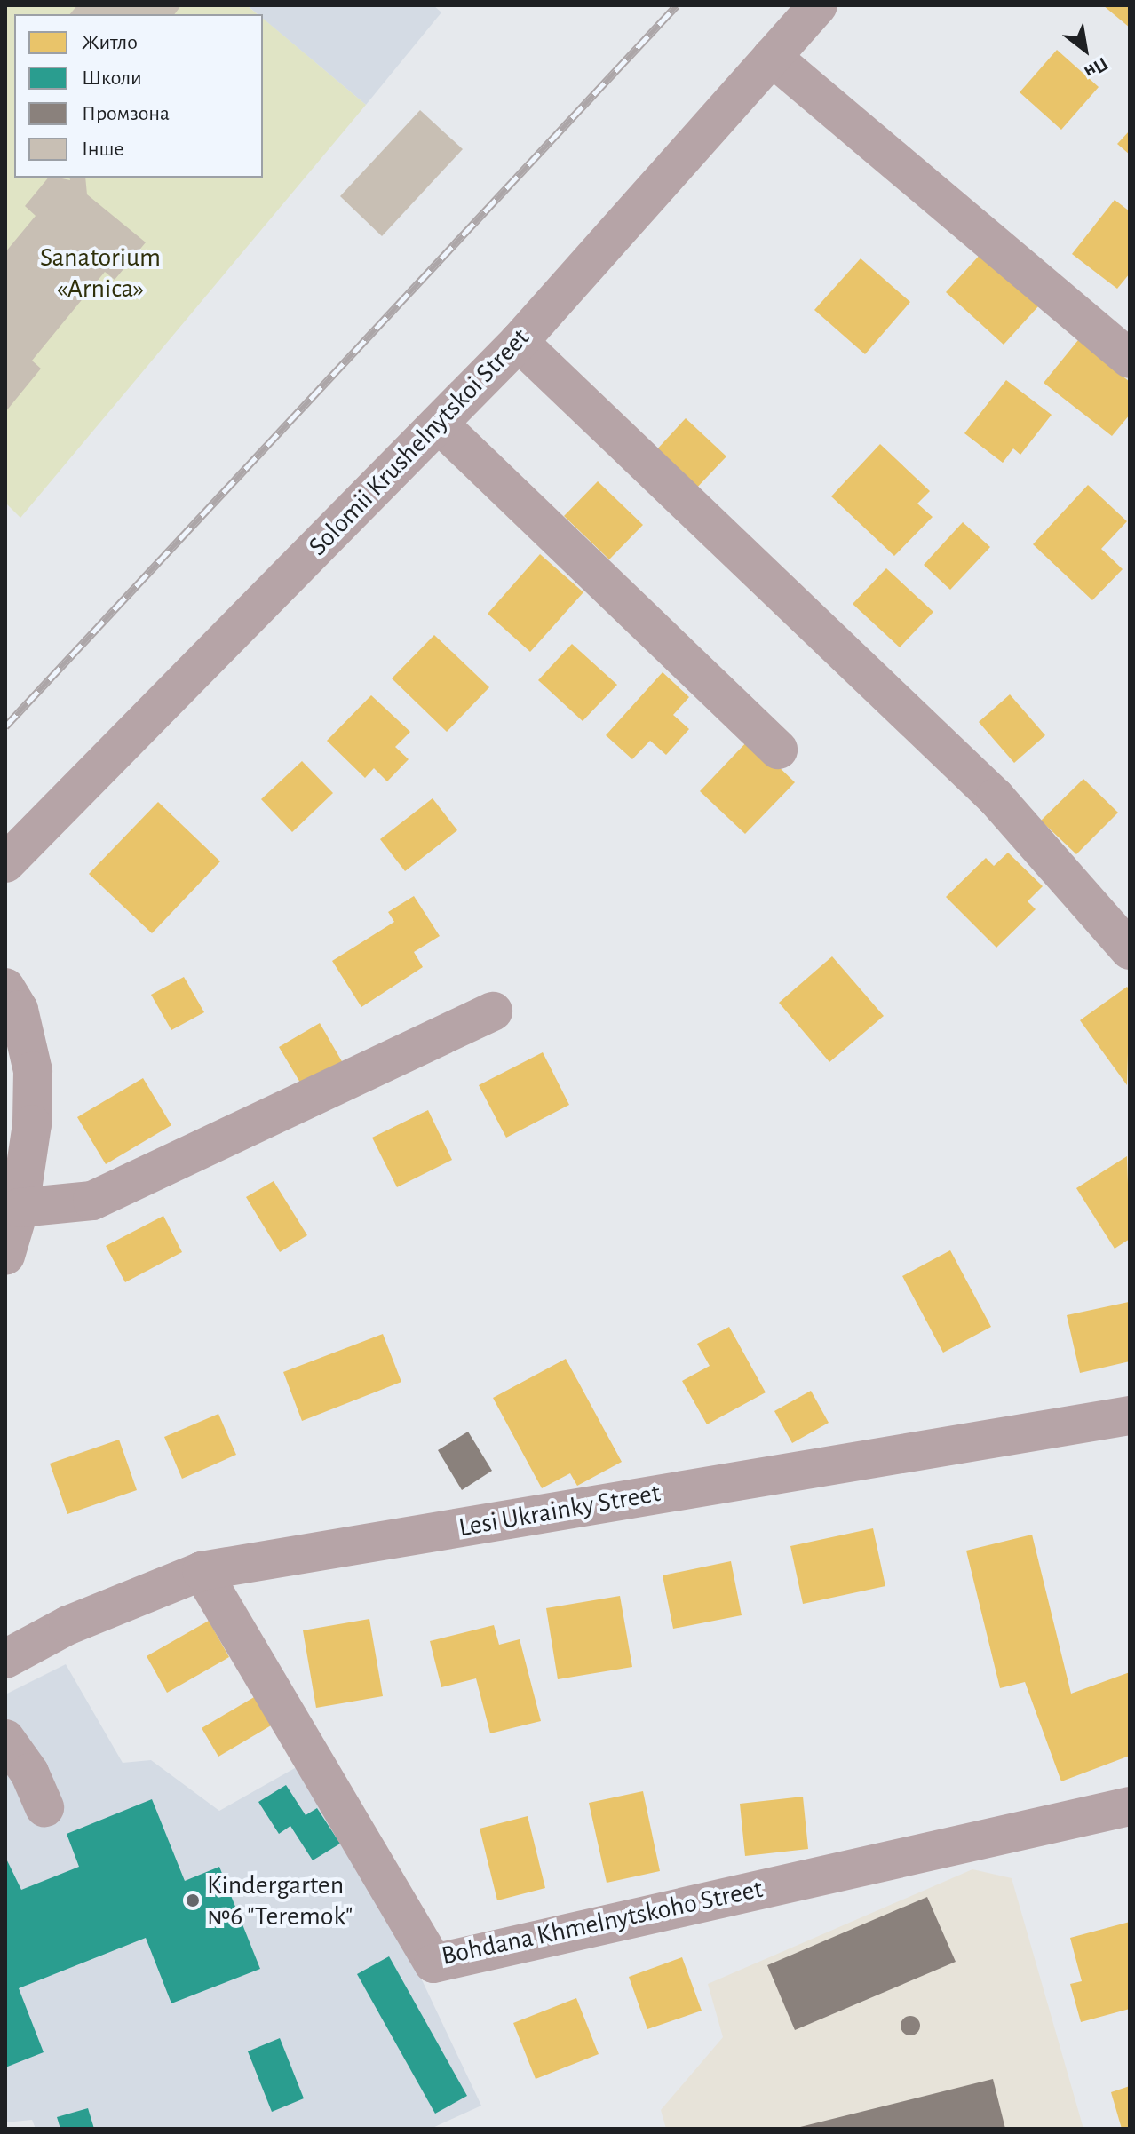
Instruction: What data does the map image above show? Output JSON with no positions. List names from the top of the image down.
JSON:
{
  "streets": {
    "street": ["Solomii Krushelnytskoi Street", "Lesi Ukrainky Street", "Bohdana Khmelnytskoho Street"]
  },
  "crossings": [
    ["Lesi Ukrainky Street", "Bohdana Khmelnytskoho Street"]
  ],
  "parks": ["Sanatorium «Arnica»"],
  "places": ["Kindergarten №6 \"Teremok\""],
  "legend": [
    "Житло",
    "Школи",
    "Промзона",
    "Інше"
  ],
  "north": "bottom right"
}
